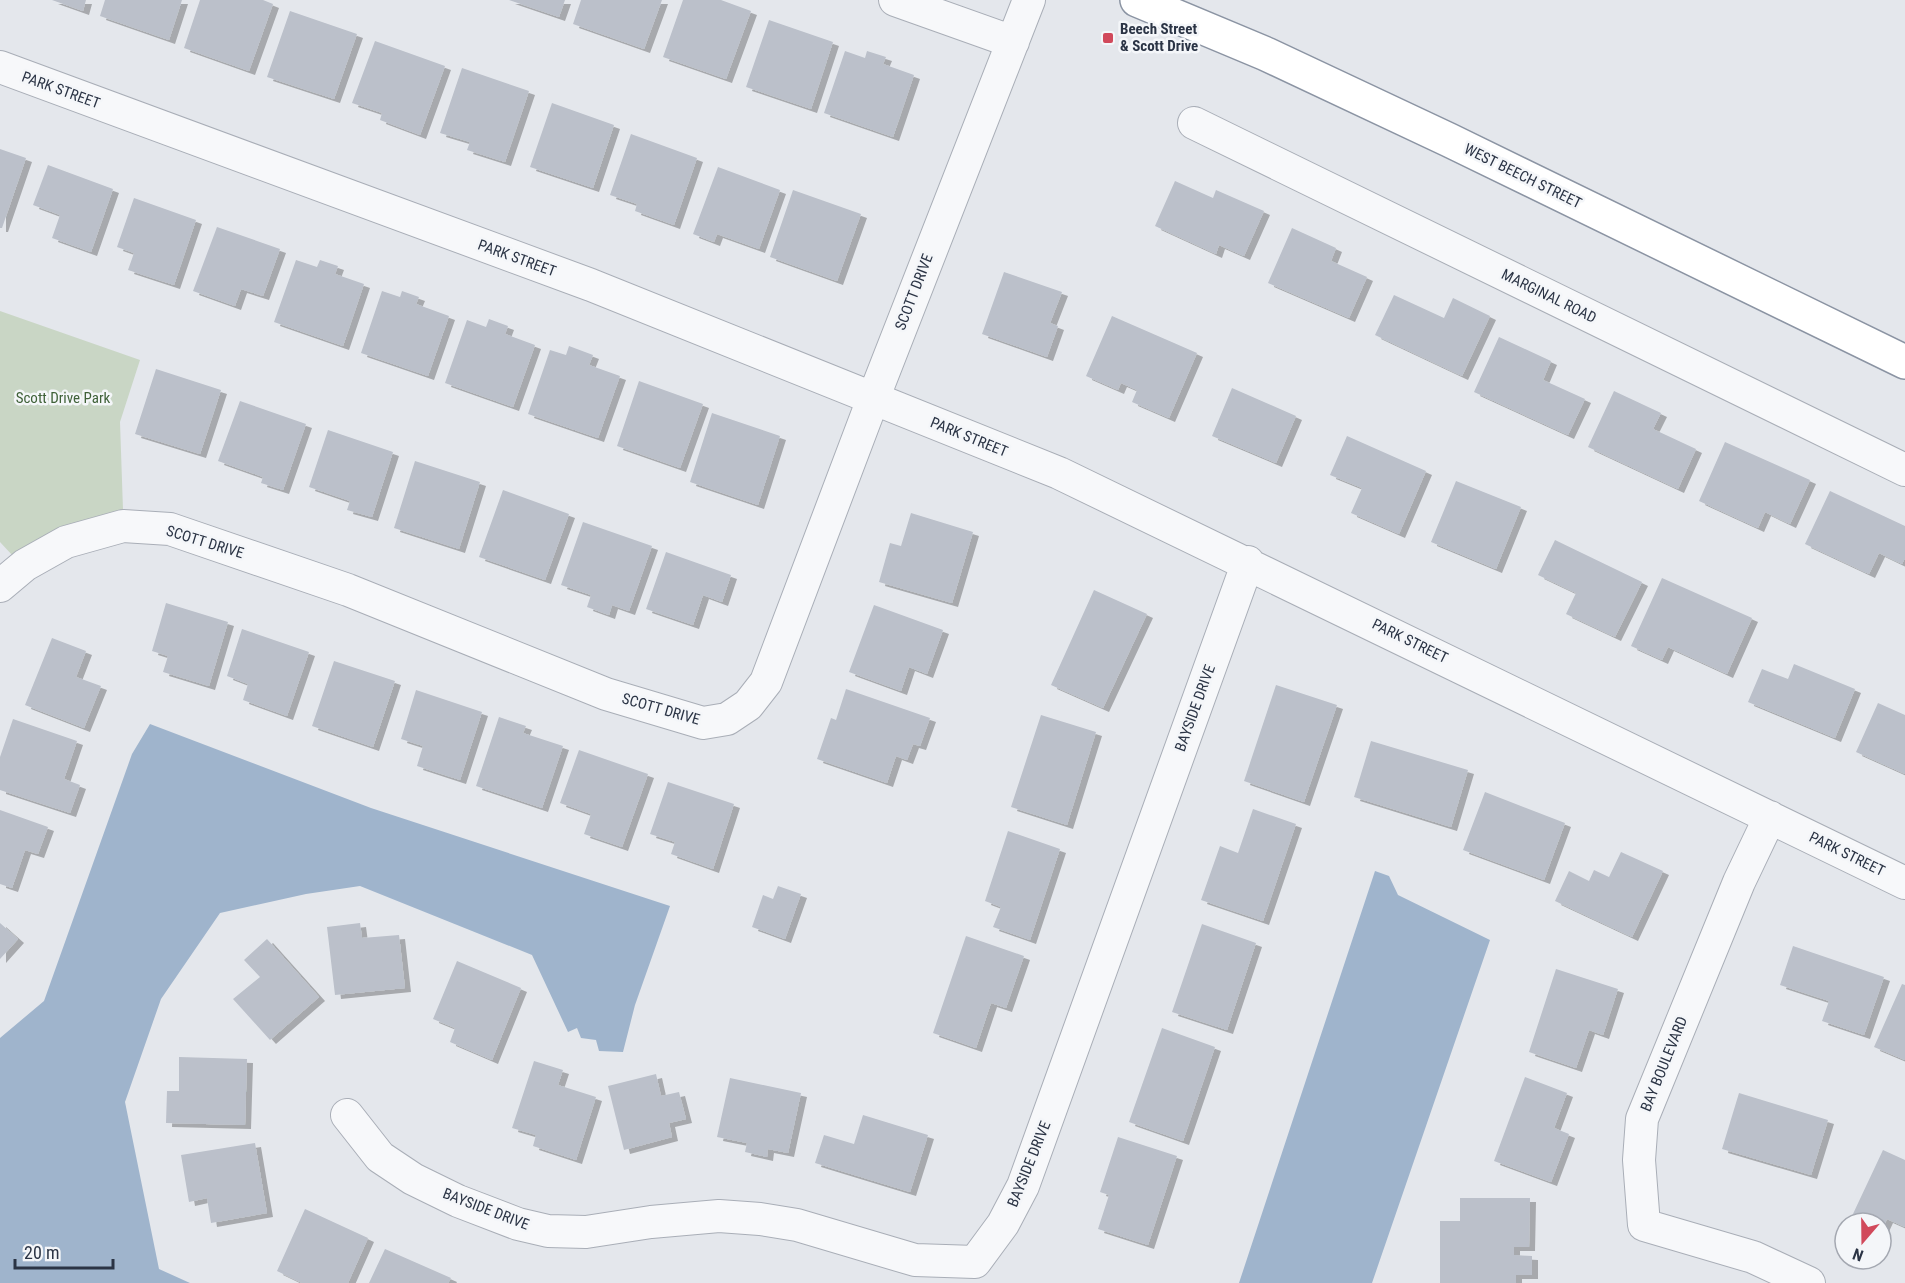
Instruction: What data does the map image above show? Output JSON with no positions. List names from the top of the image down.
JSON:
{
  "streets": {
    "highway": ["WEST BEECH STREET"],
    "street": [
      "PARK STREET",
      "SCOTT DRIVE",
      "MARGINAL ROAD",
      "BAYSIDE DRIVE",
      "BAY BOULEVARD"
    ]
  },
  "crossings": [
    ["PARK STREET", "SCOTT DRIVE"],
    ["PARK STREET", "BAYSIDE DRIVE"],
    ["PARK STREET", "BAY BOULEVARD"]
  ],
  "parks": ["Scott Drive Park"],
  "places": {
    "transit": ["Beech Street & Scott Drive"]
  },
  "scale_bar": "20 m",
  "north": "bottom"
}
